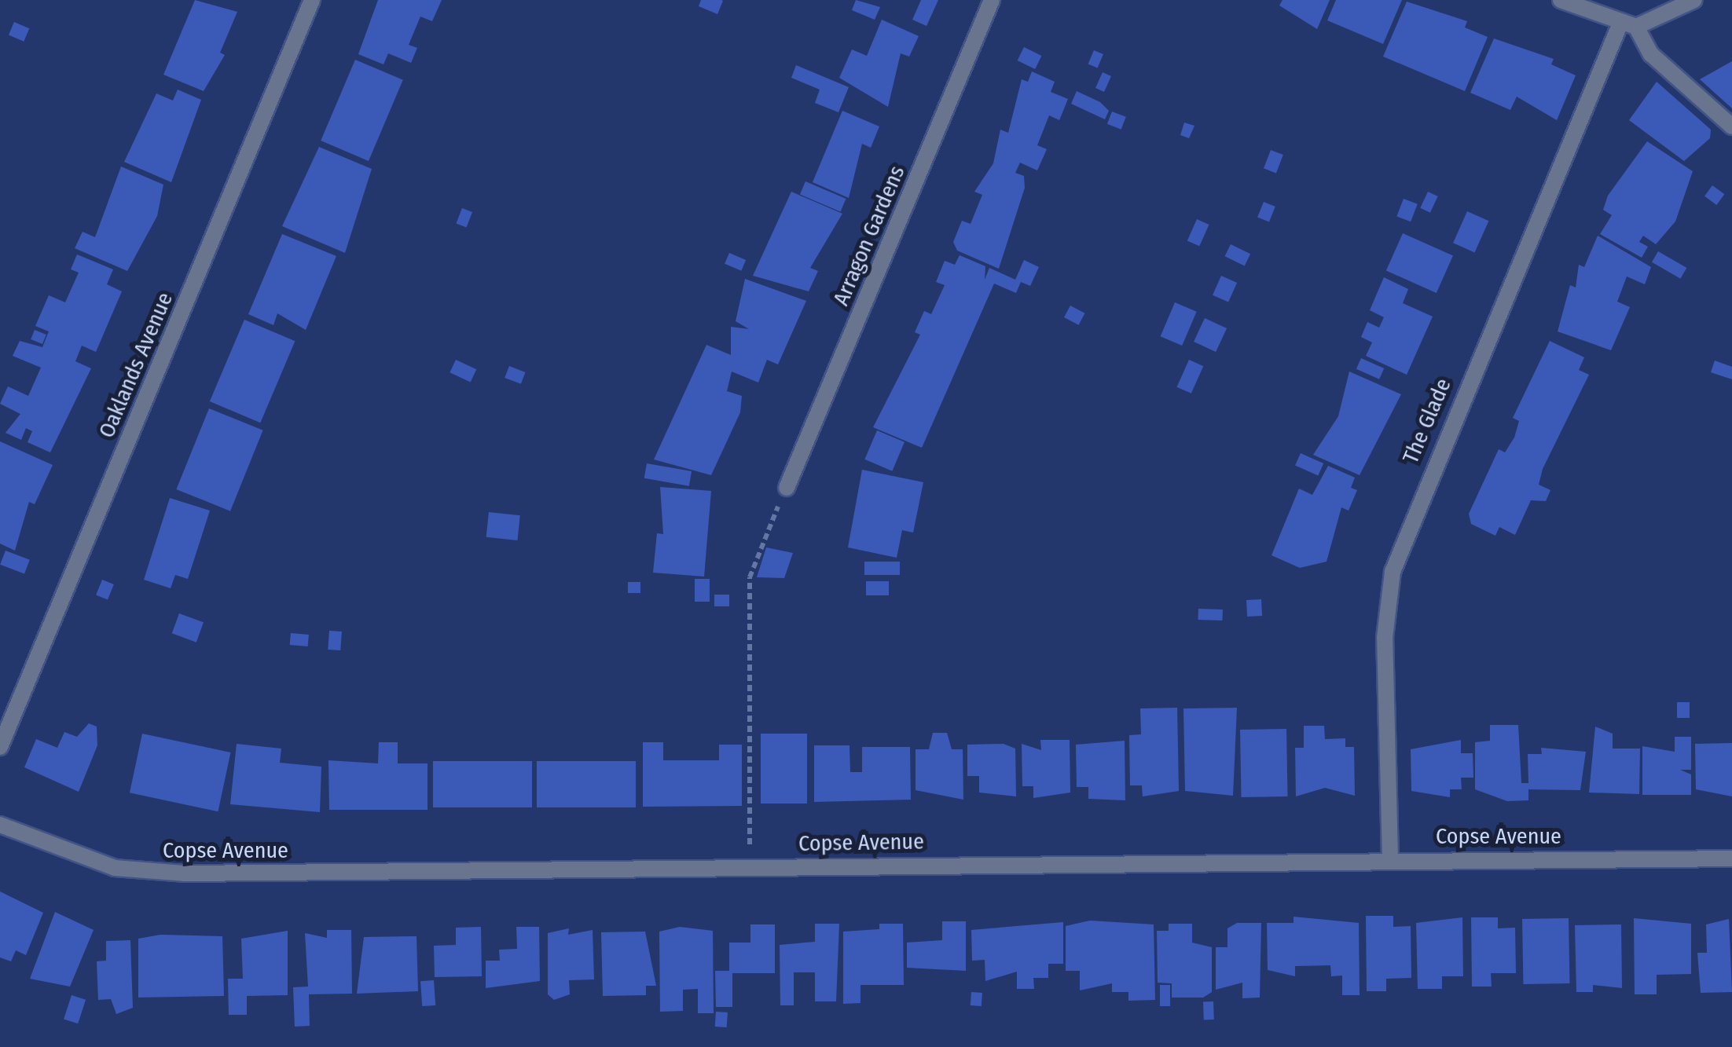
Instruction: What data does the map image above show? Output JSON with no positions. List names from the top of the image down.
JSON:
{
  "streets": {
    "street": [
      "Arragon Gardens",
      "Oaklands Avenue",
      "The Glade",
      "Copse Avenue"
    ]
  },
  "crossings": [
    ["The Glade", "Copse Avenue"]
  ]
}
